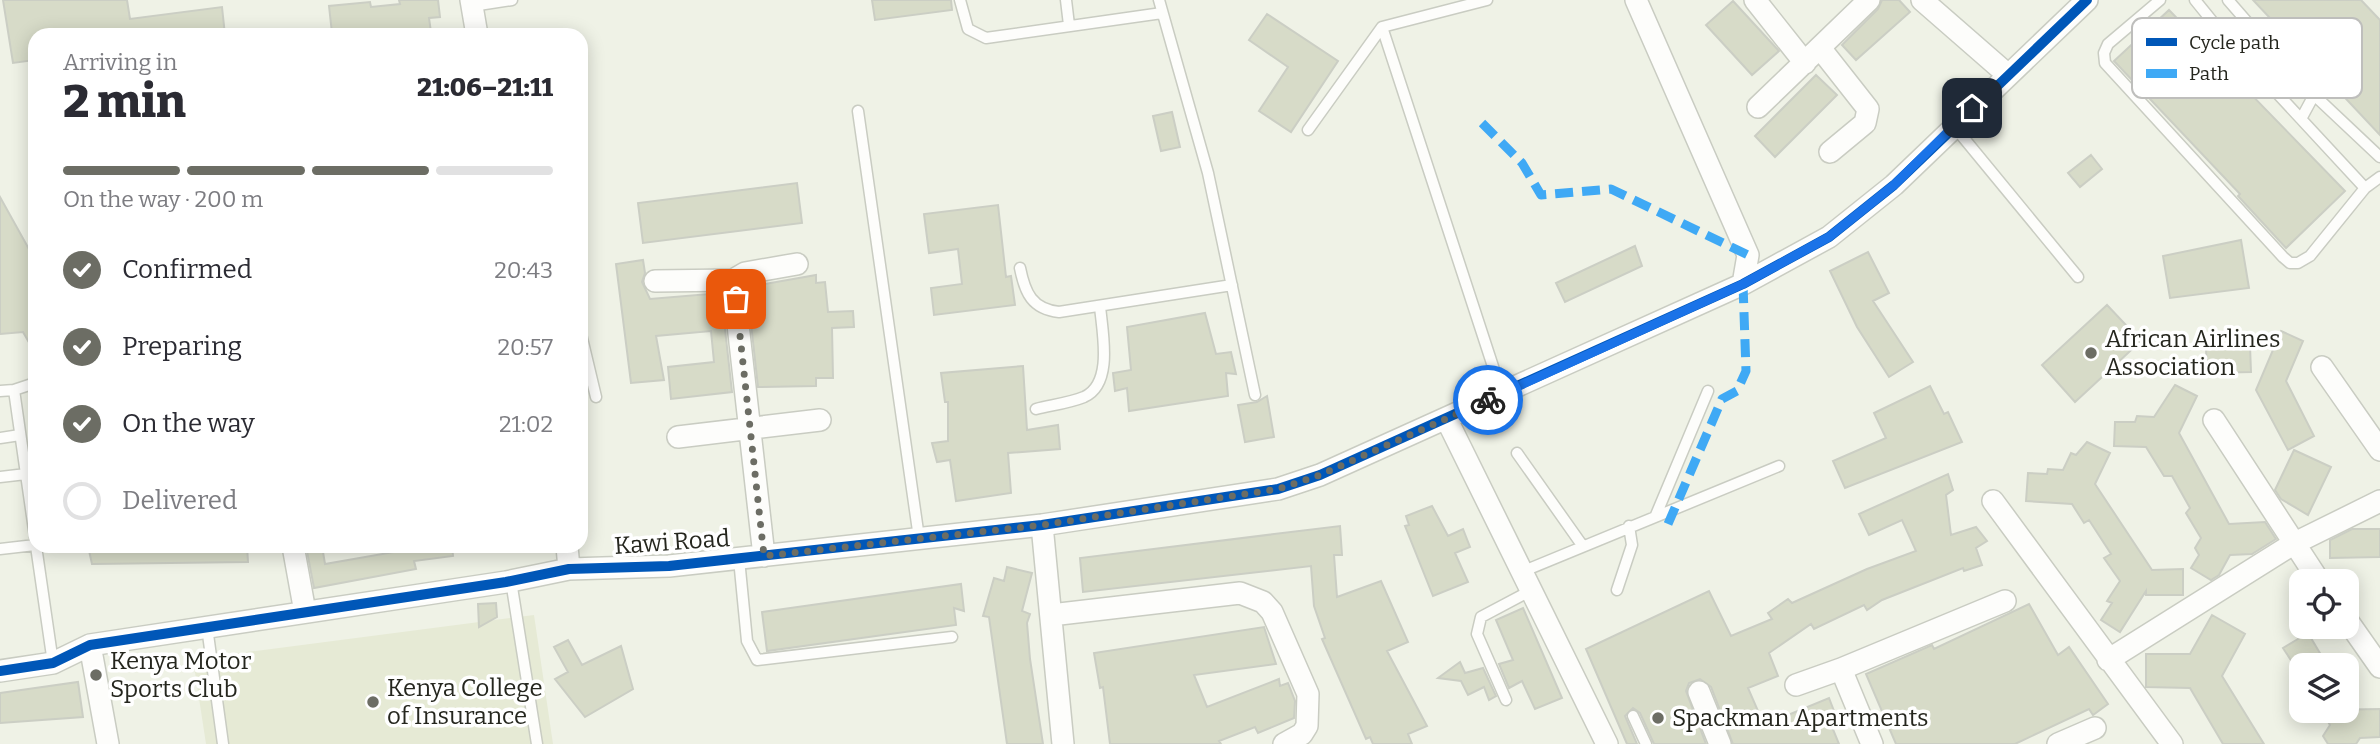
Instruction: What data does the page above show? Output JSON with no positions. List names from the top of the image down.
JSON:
{
  "streets": {
    "street": ["Kawi Road"]
  },
  "places": [
    "African Airlines Association",
    "Kenya Motor Sports Club",
    "Kenya College of Insurance",
    "Spackman Apartments"
  ],
  "legend": ["Cycle path", "Path"],
  "page": {
    "heading": ["2 min", "Arriving in", "21:06–21:11"],
    "bar": "On the way · 200 m",
    "list": [
      ["Confirmed", "20:43"],
      ["Preparing", "20:57"],
      ["On the way", "21:02"],
      "Delivered"
    ]
  }
}
